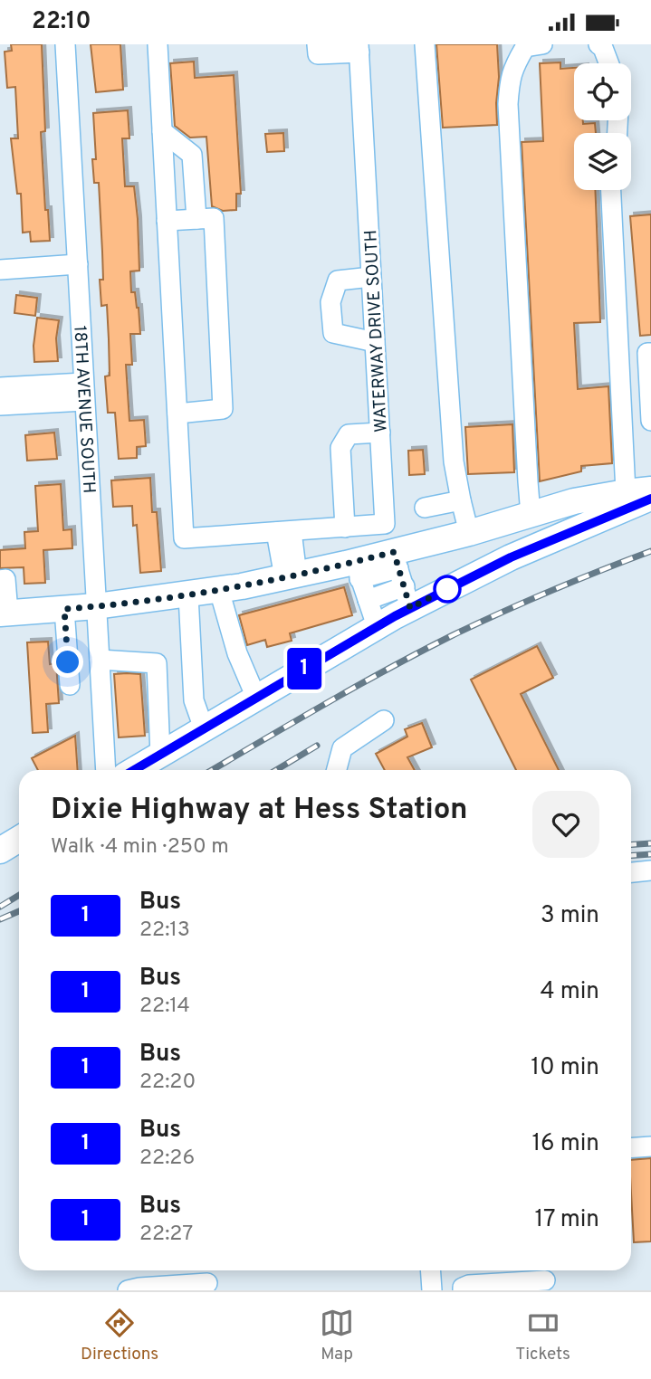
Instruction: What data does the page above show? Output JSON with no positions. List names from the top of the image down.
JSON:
{
  "streets": {
    "street": ["WATERWAY DRIVE SOUTH", "18TH AVENUE SOUTH"]
  },
  "lines": ["bus line 1"],
  "page": {
    "status": "22:10",
    "on_map": "1",
    "heading": ["Dixie Highway at Hess Station", "Walk · 4 min · 250 m"],
    "list": [
      {
        "mark": "1",
        "name": "Bus",
        "note": "22:13",
        "value": "3 min"
      },
      {
        "mark": "1",
        "name": "Bus",
        "note": "22:14",
        "value": "4 min"
      },
      {
        "mark": "1",
        "name": "Bus",
        "note": "22:20",
        "value": "10 min"
      },
      {
        "mark": "1",
        "name": "Bus",
        "note": "22:26",
        "value": "16 min"
      },
      {
        "mark": "1",
        "name": "Bus",
        "note": "22:27",
        "value": "17 min"
      }
    ],
    "tabs": ["Directions", "Map", "Tickets"]
  }
}
